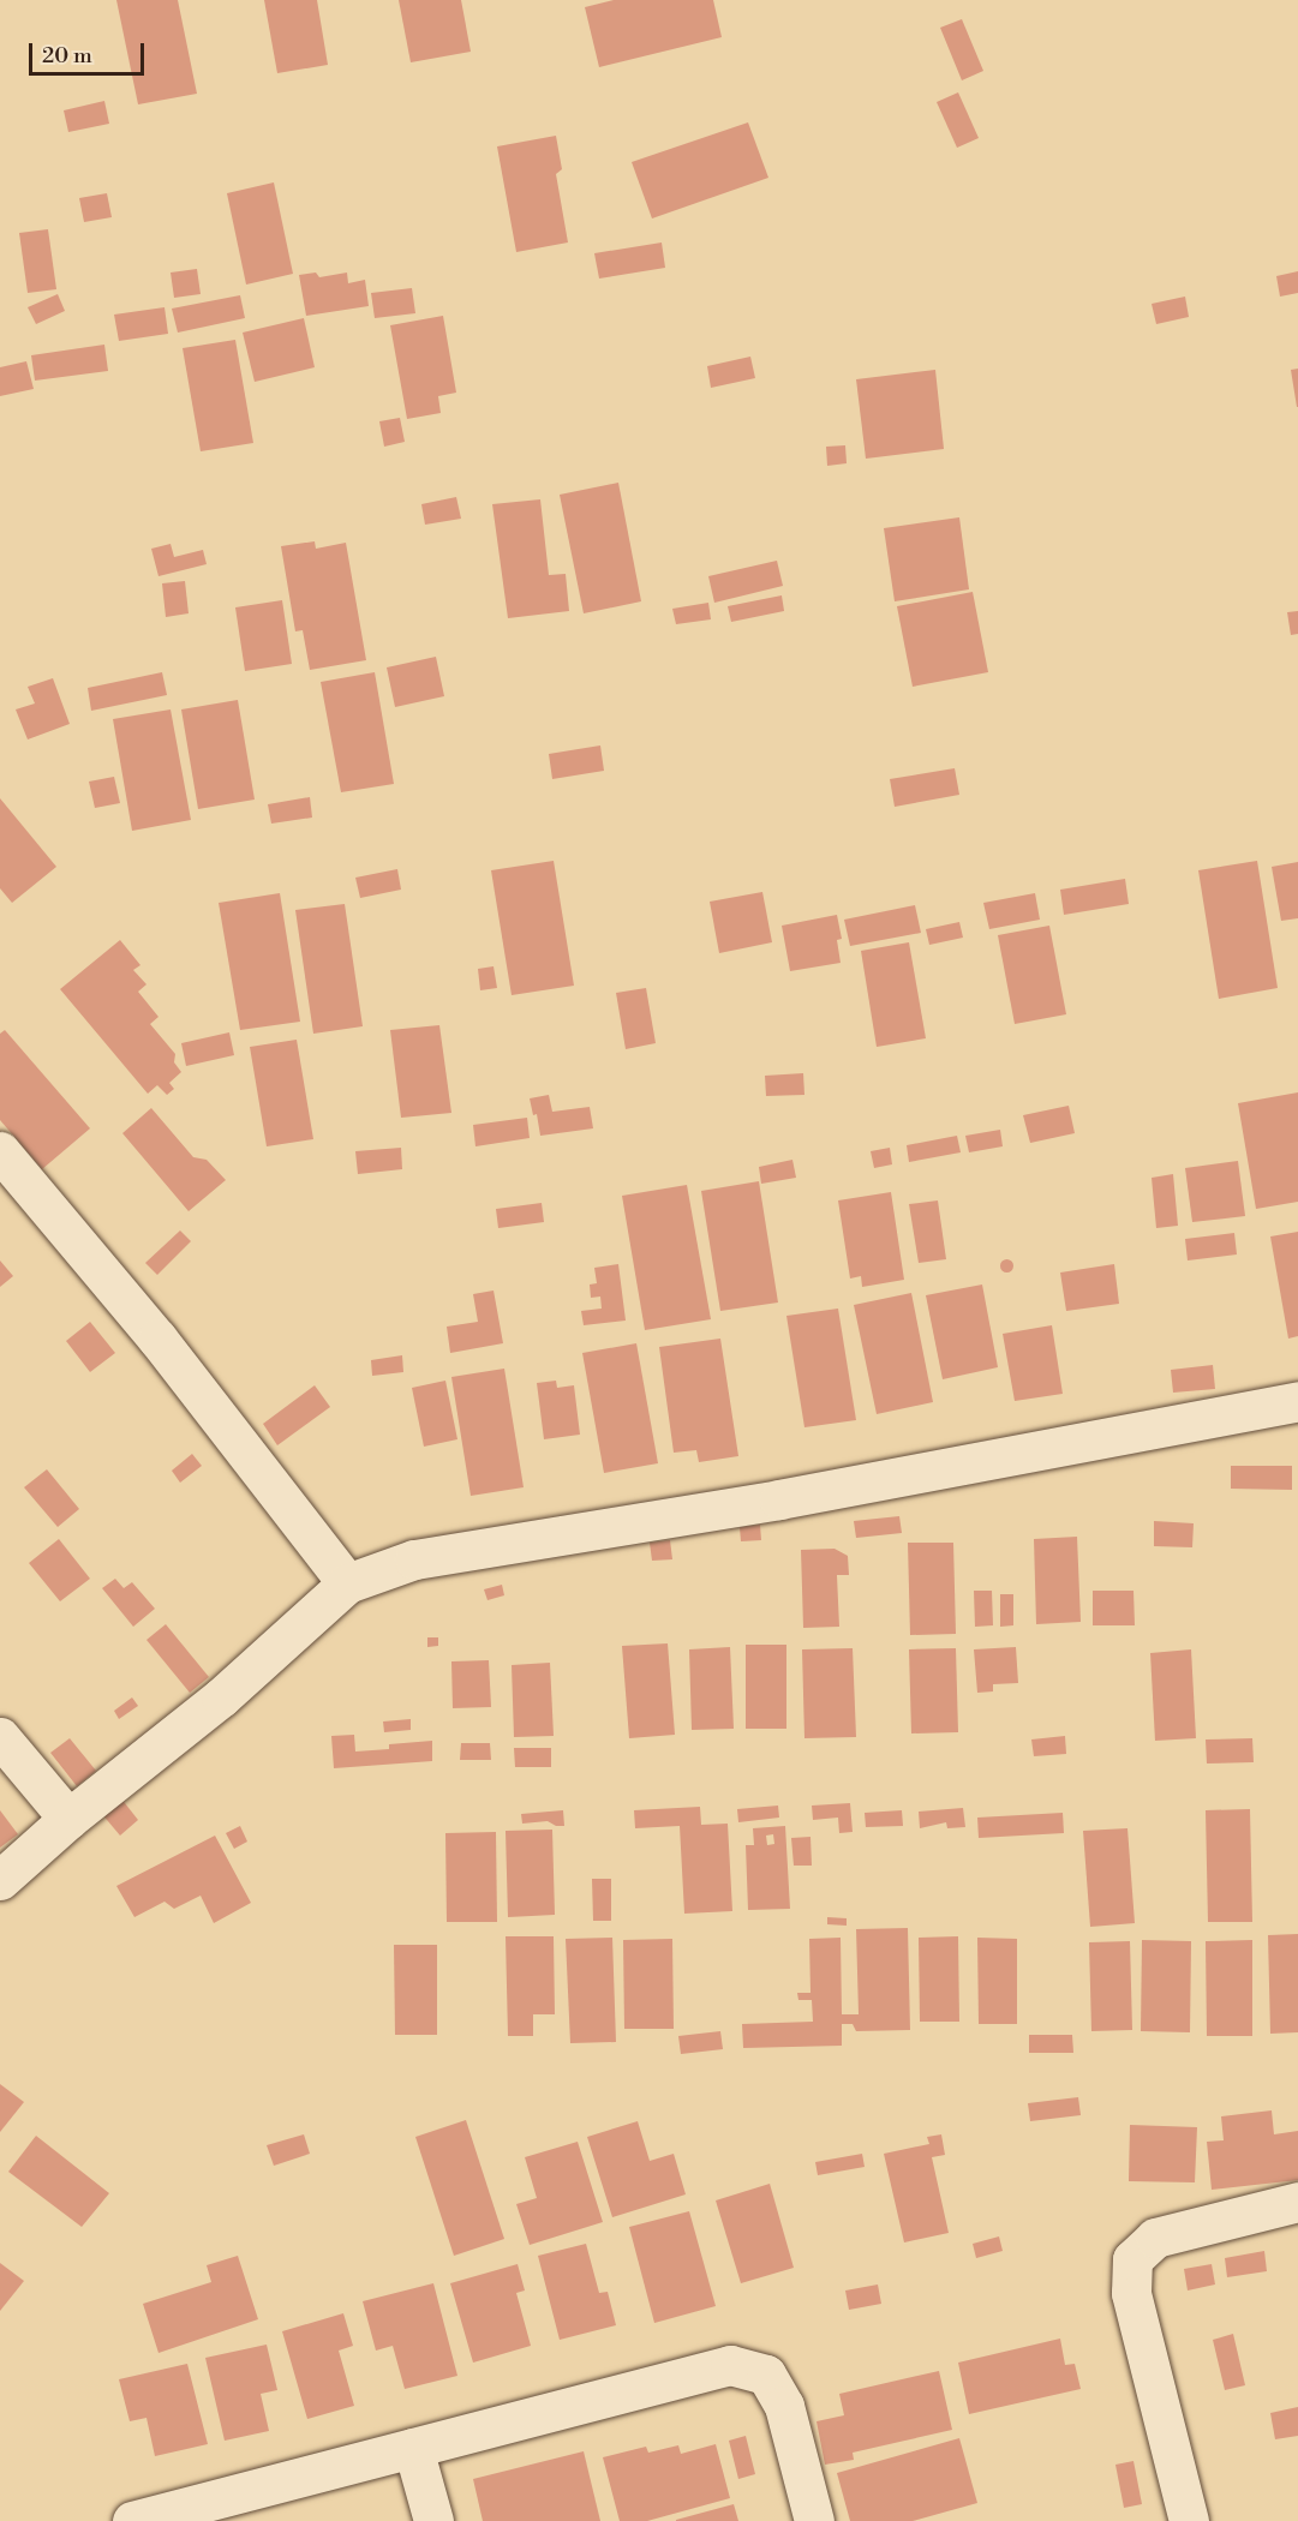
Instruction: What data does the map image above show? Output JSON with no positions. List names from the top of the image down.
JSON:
{
  "scale_bar": "20 m"
}
